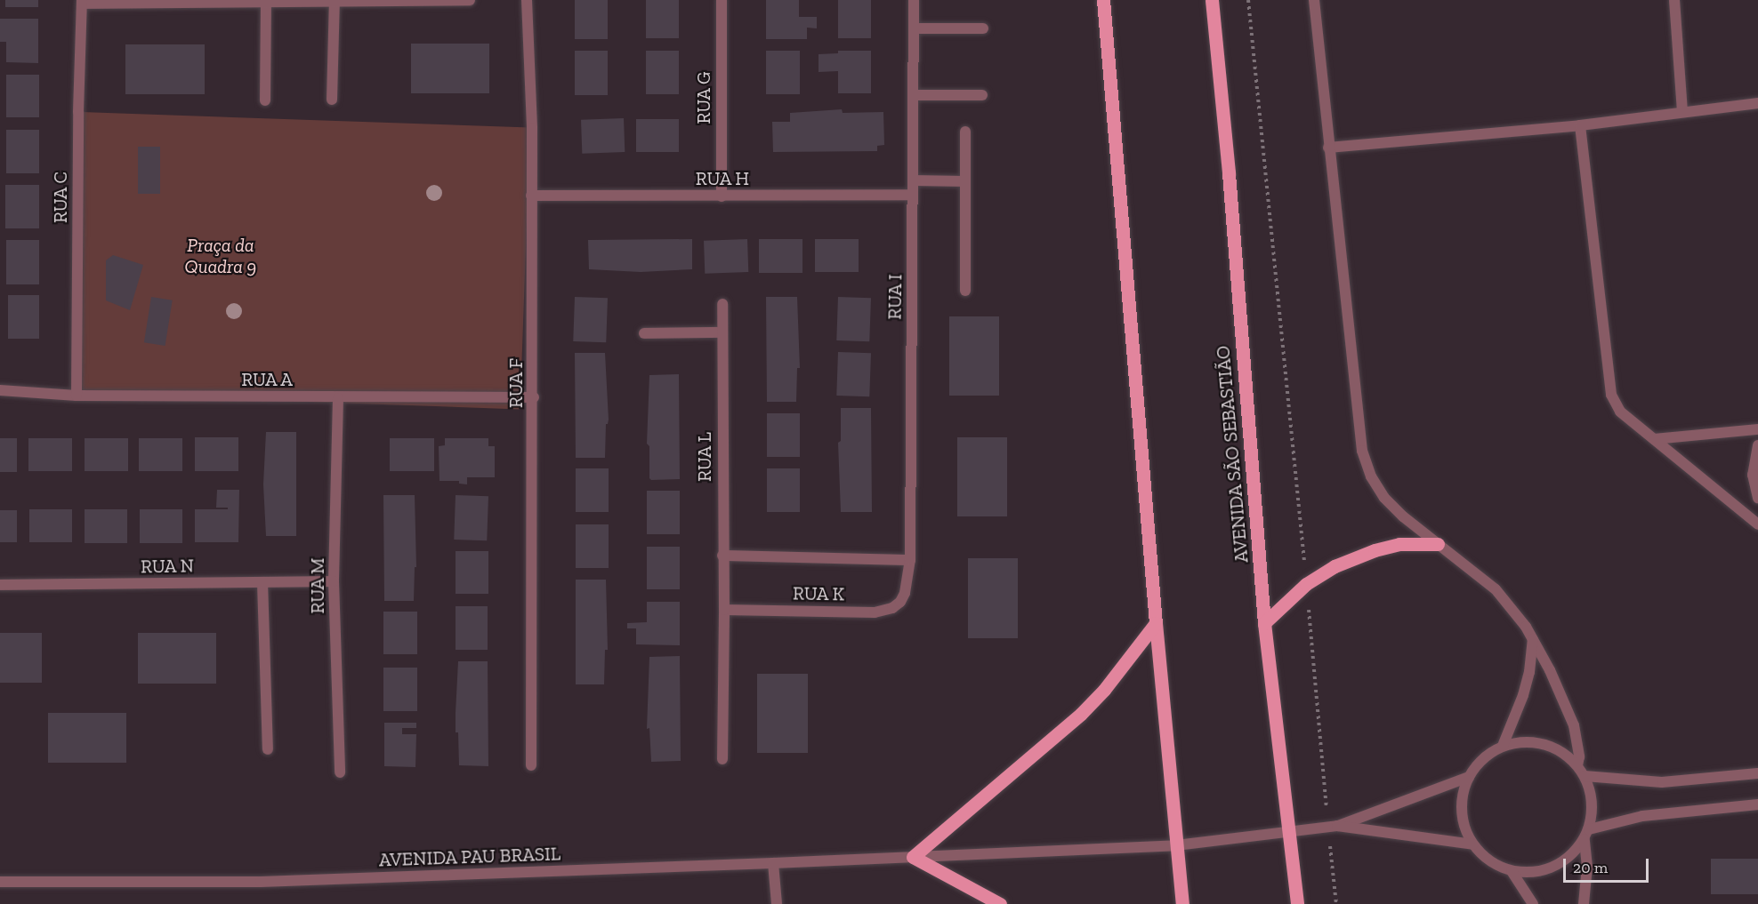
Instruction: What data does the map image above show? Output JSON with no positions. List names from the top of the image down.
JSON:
{
  "streets": {
    "main road": ["AVENIDA SÃO SEBASTIÃO"],
    "street": [
      "RUA G",
      "RUA H",
      "RUA C",
      "RUA I",
      "RUA A",
      "RUA F",
      "RUA L",
      "RUA N",
      "RUA M",
      "RUA K",
      "AVENIDA PAU BRASIL"
    ]
  },
  "crossings": [
    ["RUA G", "RUA H"],
    ["RUA H", "RUA I"],
    ["RUA H", "RUA F"],
    ["RUA C", "RUA A"],
    ["RUA I", "RUA K"],
    ["RUA A", "RUA F"],
    ["RUA A", "RUA M"],
    ["AVENIDA SÃO SEBASTIÃO", "AVENIDA PAU BRASIL"],
    ["RUA L", "RUA K"],
    ["RUA N", "RUA M"]
  ],
  "parks": ["Praça da Quadra 9"],
  "scale_bar": "20 m"
}
